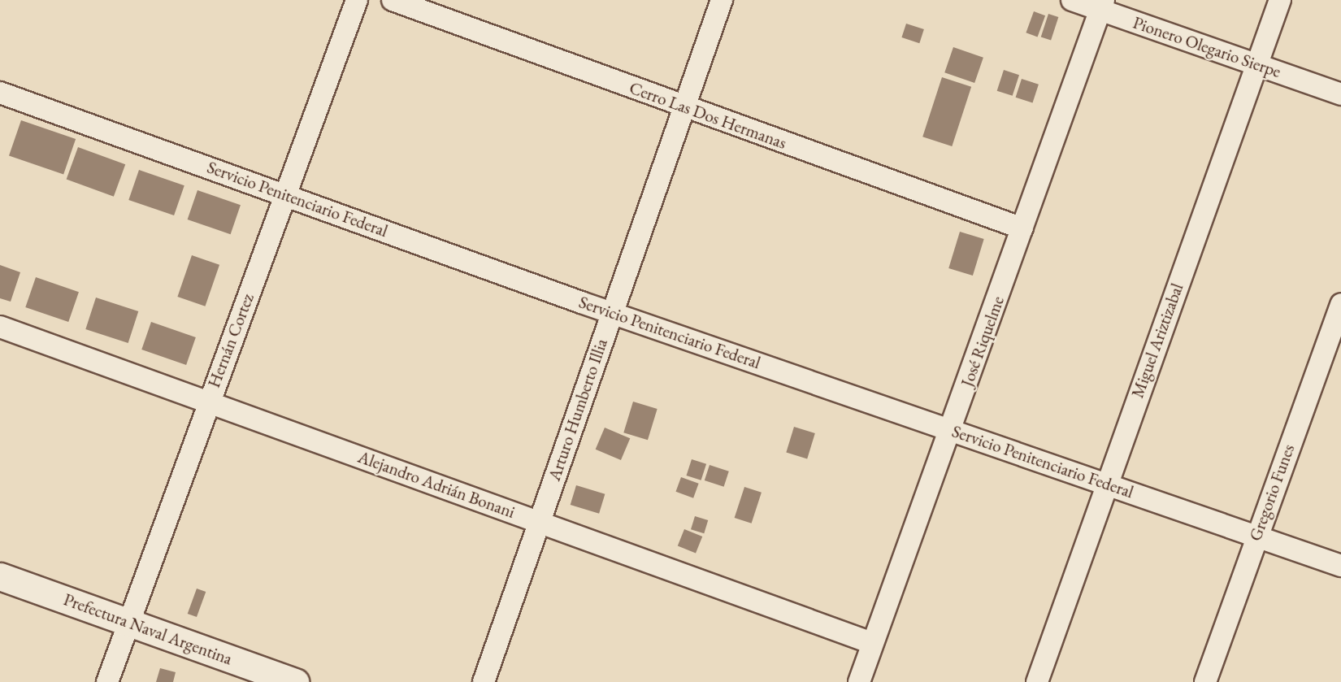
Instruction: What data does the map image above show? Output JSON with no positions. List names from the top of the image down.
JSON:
{
  "streets": {
    "main road": ["Prefectura Naval Argentina"],
    "street": [
      "Pionero Olegario Sierpe",
      "Cerro Las Dos Hermanas",
      "Servicio Penitenciario Federal",
      "Hernán Cortez",
      "Miguel Ariztizabal",
      "José Riquelme",
      "Arturo Humberto Illia",
      "Alejandro Adrián Bonani",
      "Gregorio Funes"
    ]
  },
  "crossings": [
    ["Pionero Olegario Sierpe", "Miguel Ariztizabal"],
    ["Pionero Olegario Sierpe", "José Riquelme"],
    ["Cerro Las Dos Hermanas", "José Riquelme"],
    ["Cerro Las Dos Hermanas", "Arturo Humberto Illia"],
    ["Servicio Penitenciario Federal", "Hernán Cortez"],
    ["Servicio Penitenciario Federal", "Miguel Ariztizabal"],
    ["Servicio Penitenciario Federal", "José Riquelme"],
    ["Servicio Penitenciario Federal", "Arturo Humberto Illia"],
    ["Servicio Penitenciario Federal", "Gregorio Funes"],
    ["Hernán Cortez", "Alejandro Adrián Bonani"],
    ["Hernán Cortez", "Prefectura Naval Argentina"],
    ["José Riquelme", "Alejandro Adrián Bonani"],
    ["Arturo Humberto Illia", "Alejandro Adrián Bonani"]
  ]
}
